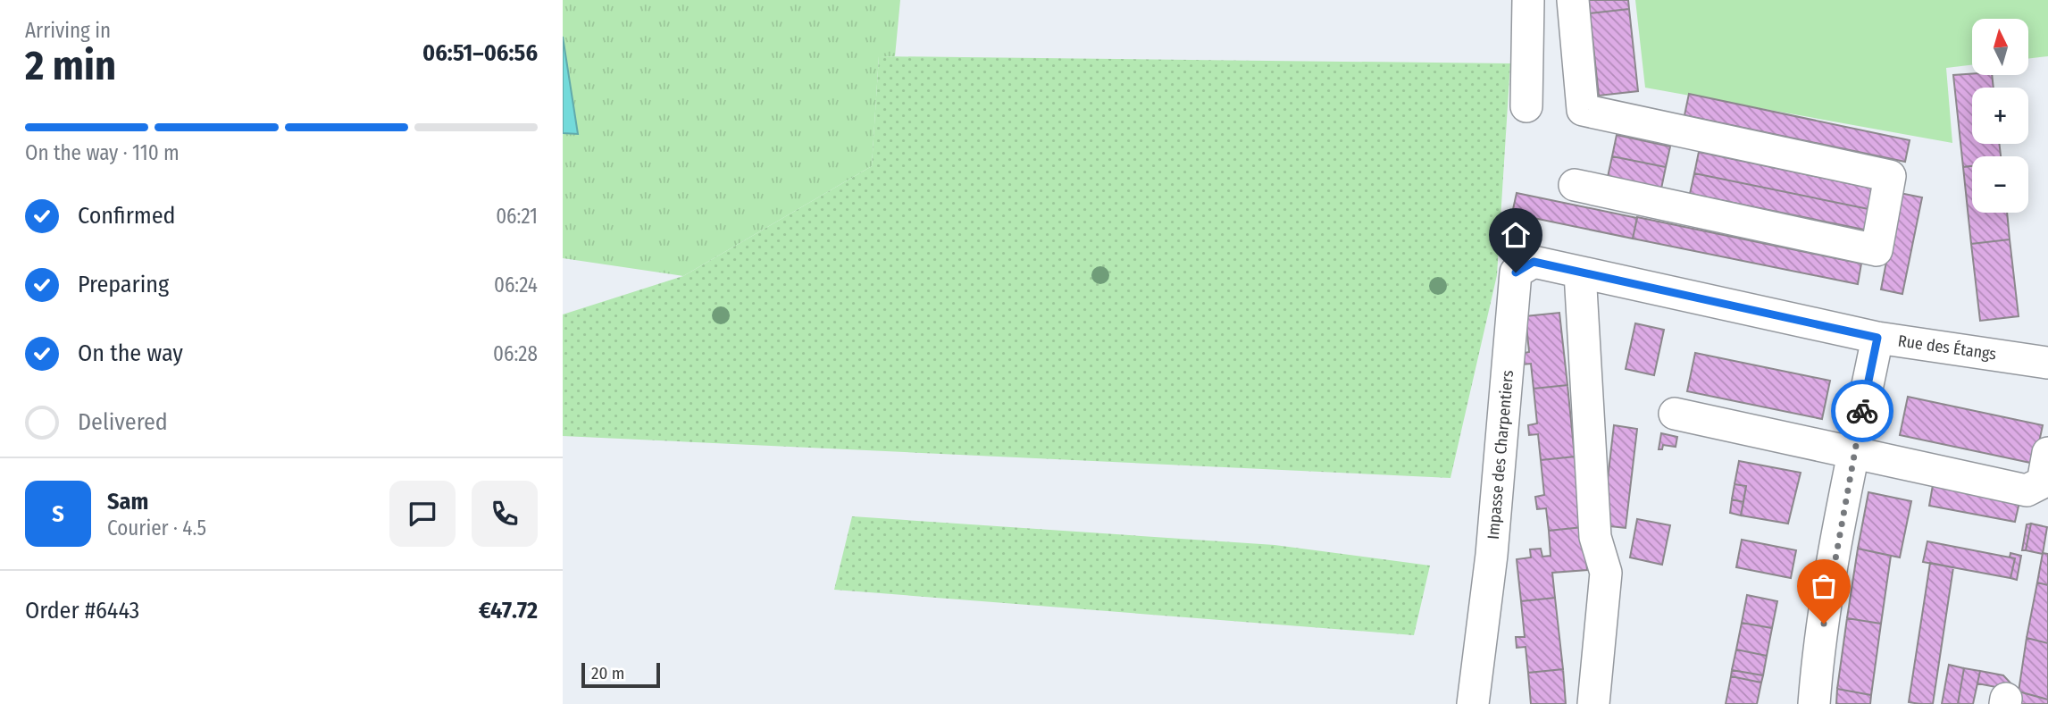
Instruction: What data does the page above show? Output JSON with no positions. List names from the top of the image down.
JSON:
{
  "streets": {
    "street": ["Rue des Étangs", "Impasse des Charpentiers"]
  },
  "crossings": [
    ["Rue des Étangs", "Impasse des Charpentiers"]
  ],
  "scale_bar": "20 m",
  "north": "top",
  "page": {
    "heading": ["2 min", "Arriving in", "06:51–06:56"],
    "panel": [
      "Sam",
      "Courier · 4.5",
      "Order #6443",
      "€47.72"
    ],
    "map_buttons": ["+", "−"],
    "bar": "On the way · 110 m",
    "list": [
      ["Confirmed", "06:21"],
      ["Preparing", "06:24"],
      ["On the way", "06:28"],
      "Delivered"
    ],
    "round": "S",
    "scale": "20 m"
  }
}
